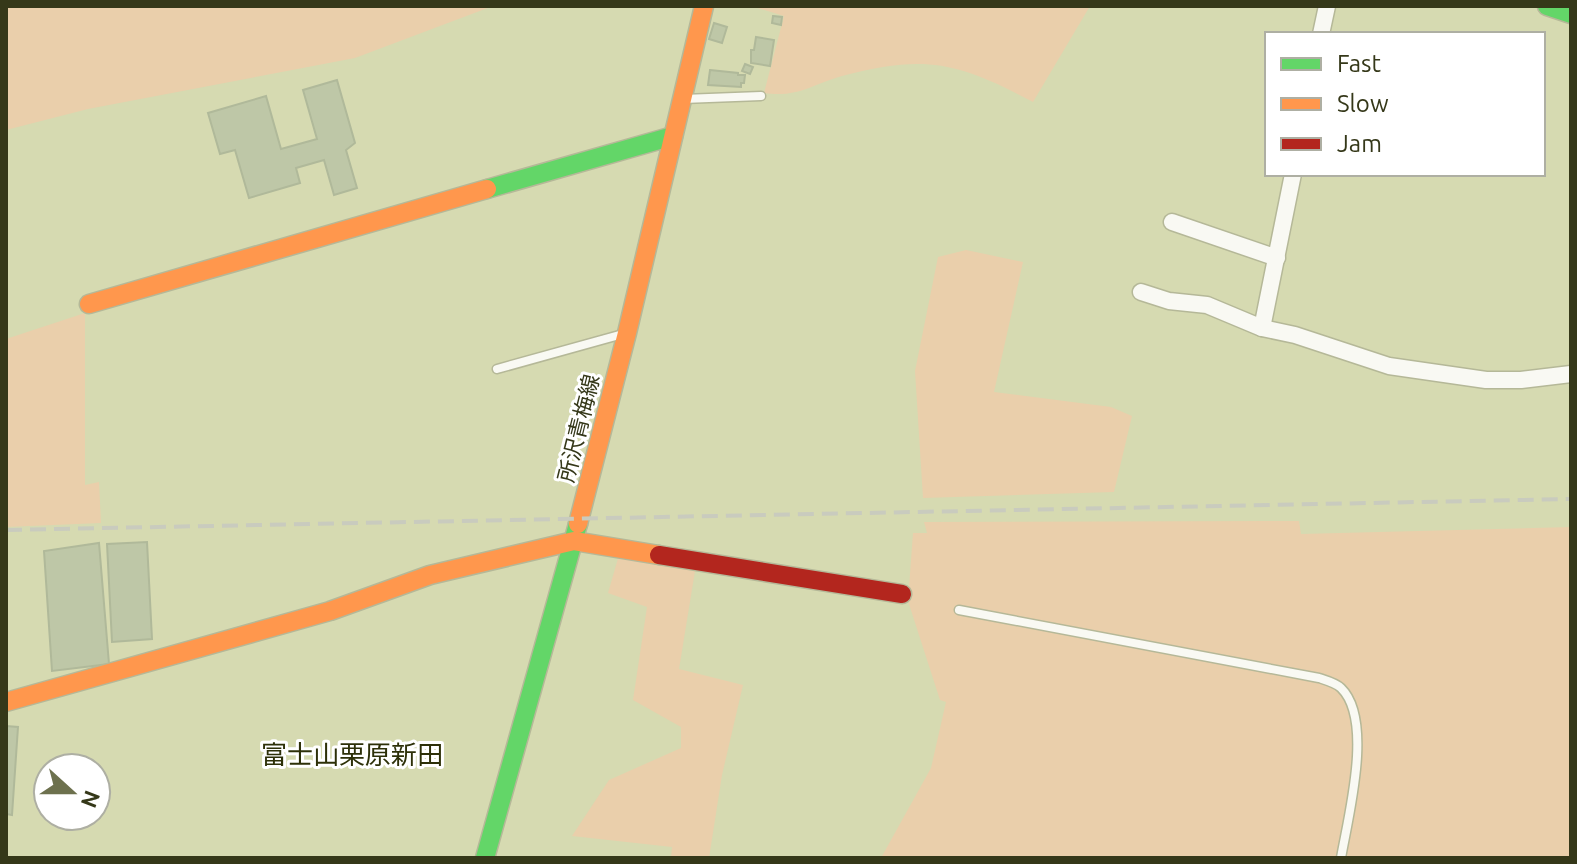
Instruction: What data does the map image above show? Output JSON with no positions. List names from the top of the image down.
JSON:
{
  "streets": {
    "street": ["所沢青梅線"]
  },
  "districts": ["富士山栗原新田"],
  "legend": ["Fast", "Slow", "Jam"],
  "north": "right"
}
